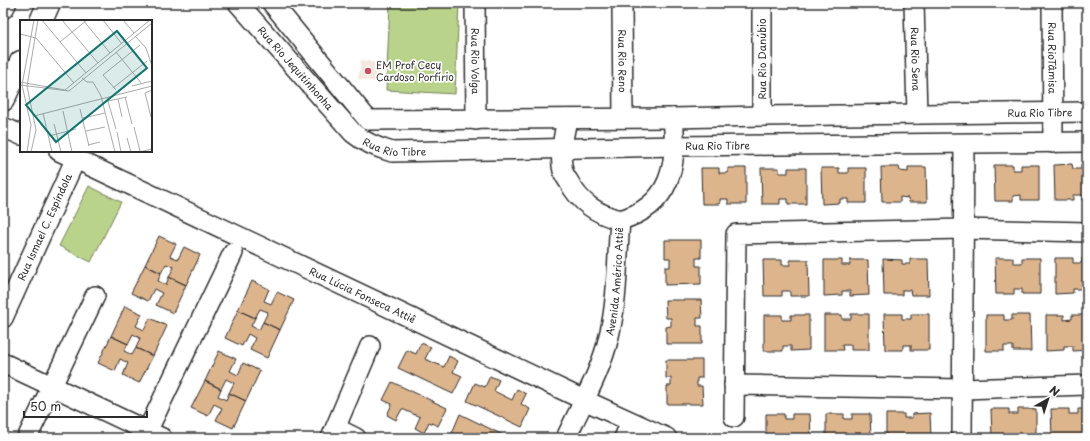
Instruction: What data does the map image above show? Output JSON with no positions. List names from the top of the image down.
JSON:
{
  "streets": {
    "street": [
      "Rua RioTâmisa",
      "Rua Rio Danúbio",
      "Rua Rio Sena",
      "Rua Rio Volga",
      "Rua Rio Reno",
      "Rua Rio Jequitinhonha",
      "Rua Rio Tibre",
      "Rua Ismael C. Espíndola",
      "Avenida Américo Attiê",
      "Rua Lúcia Fonseca Attiê"
    ]
  },
  "crossings": [
    ["Rua RioTâmisa", "Rua Rio Tibre"],
    ["Rua Rio Danúbio", "Rua Rio Tibre"],
    ["Rua Rio Sena", "Rua Rio Tibre"],
    ["Rua Rio Volga", "Rua Rio Tibre"],
    ["Rua Rio Reno", "Rua Rio Tibre"],
    ["Rua Rio Jequitinhonha", "Rua Rio Tibre"],
    ["Rua Rio Tibre", "Avenida Américo Attiê"],
    ["Rua Ismael C. Espíndola", "Rua Lúcia Fonseca Attiê"],
    ["Avenida Américo Attiê", "Rua Lúcia Fonseca Attiê"]
  ],
  "places": ["EM Prof Cecy Cardoso Porfírio"],
  "scale_bar": "50 m",
  "north": "top right"
}
